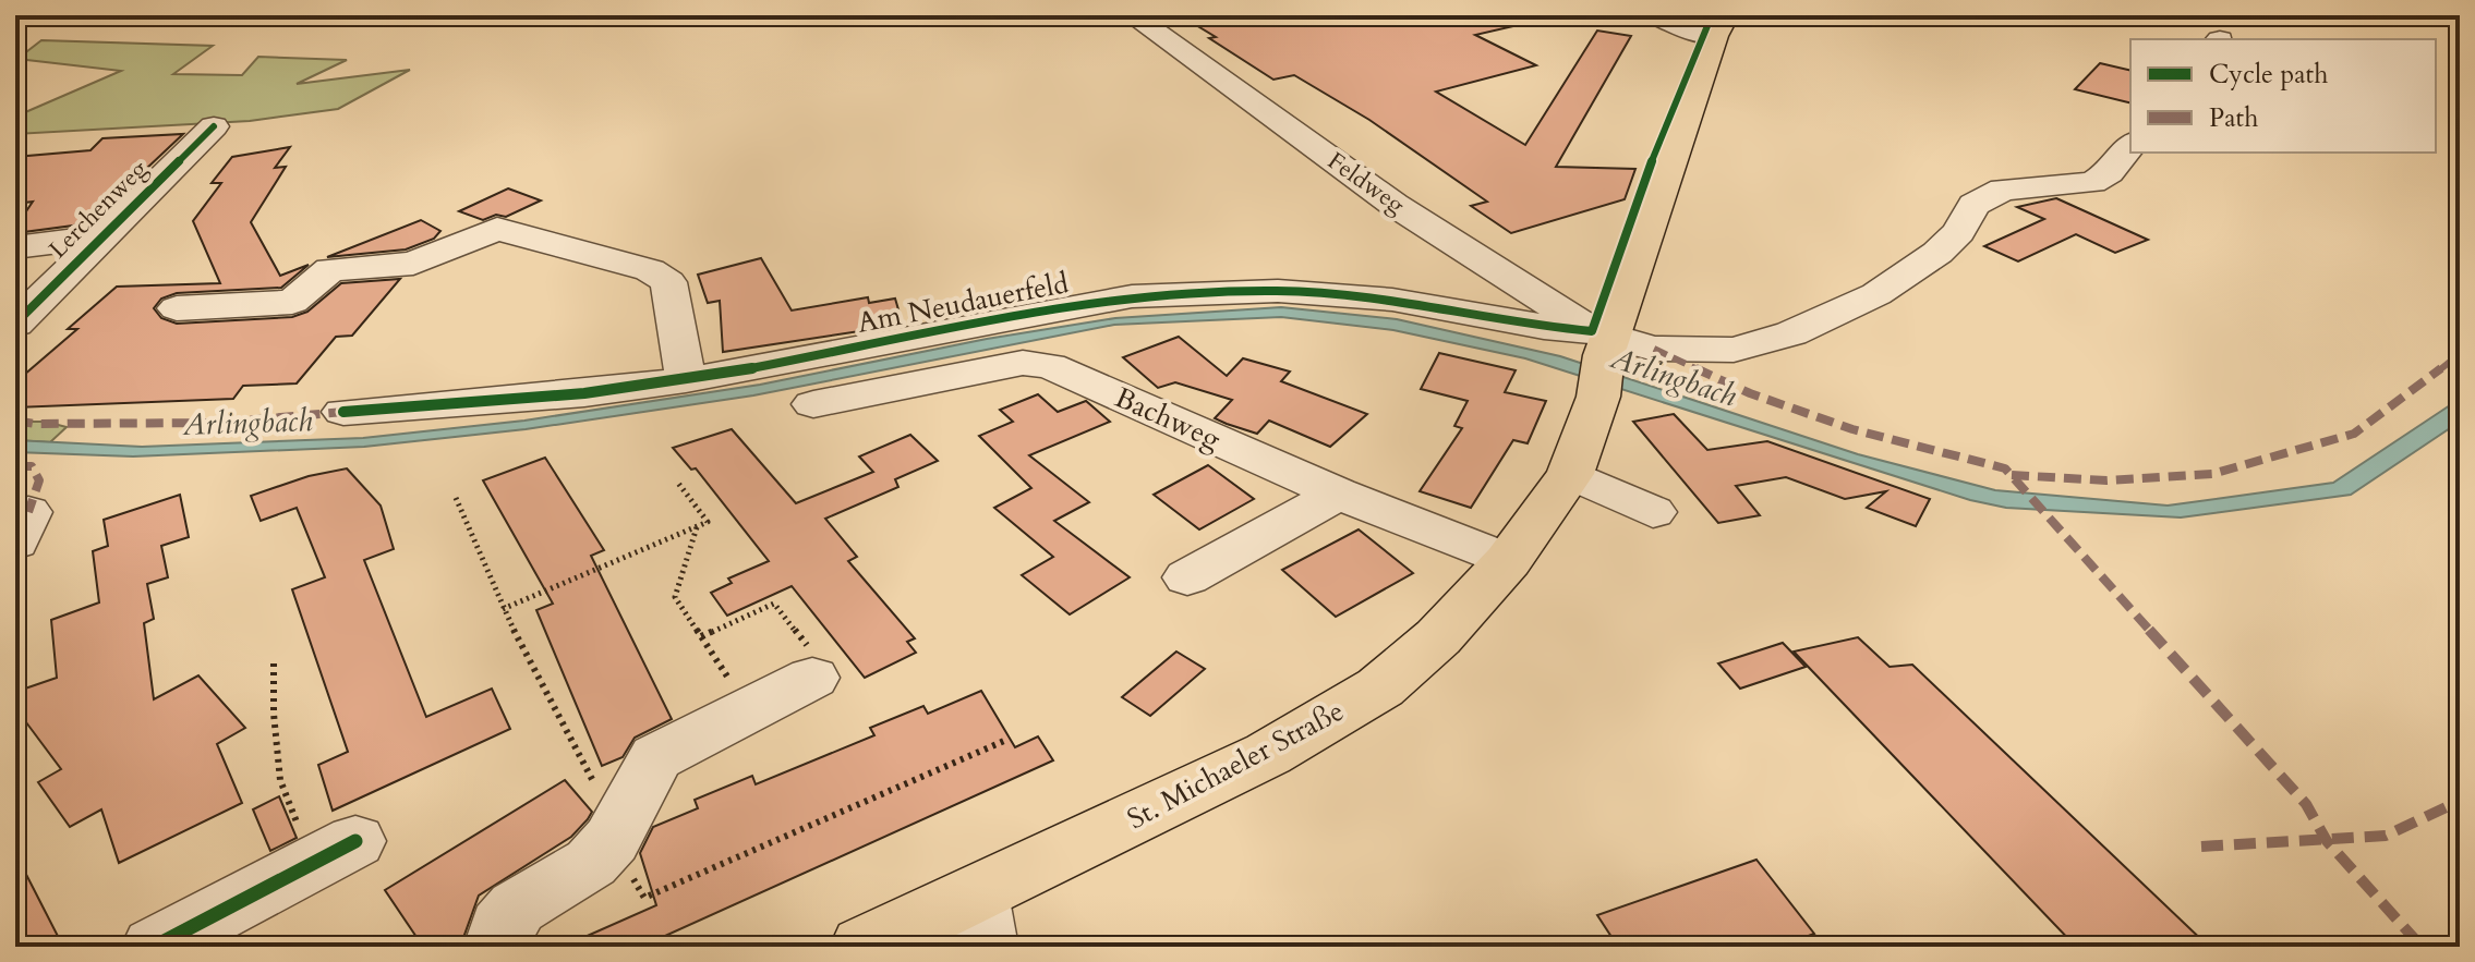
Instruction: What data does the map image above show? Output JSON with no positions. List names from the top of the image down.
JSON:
{
  "streets": {
    "main road": ["St. Michaeler Straße"],
    "street": [
      "Feldweg",
      "Lerchenweg",
      "Am Neudauerfeld",
      "Bachweg"
    ]
  },
  "crossings": [
    ["Feldweg", "Am Neudauerfeld"],
    ["Feldweg", "St. Michaeler Straße"],
    ["Am Neudauerfeld", "St. Michaeler Straße"],
    ["Bachweg", "St. Michaeler Straße"]
  ],
  "water": ["Arlingbach"],
  "legend": ["Cycle path", "Path"]
}
